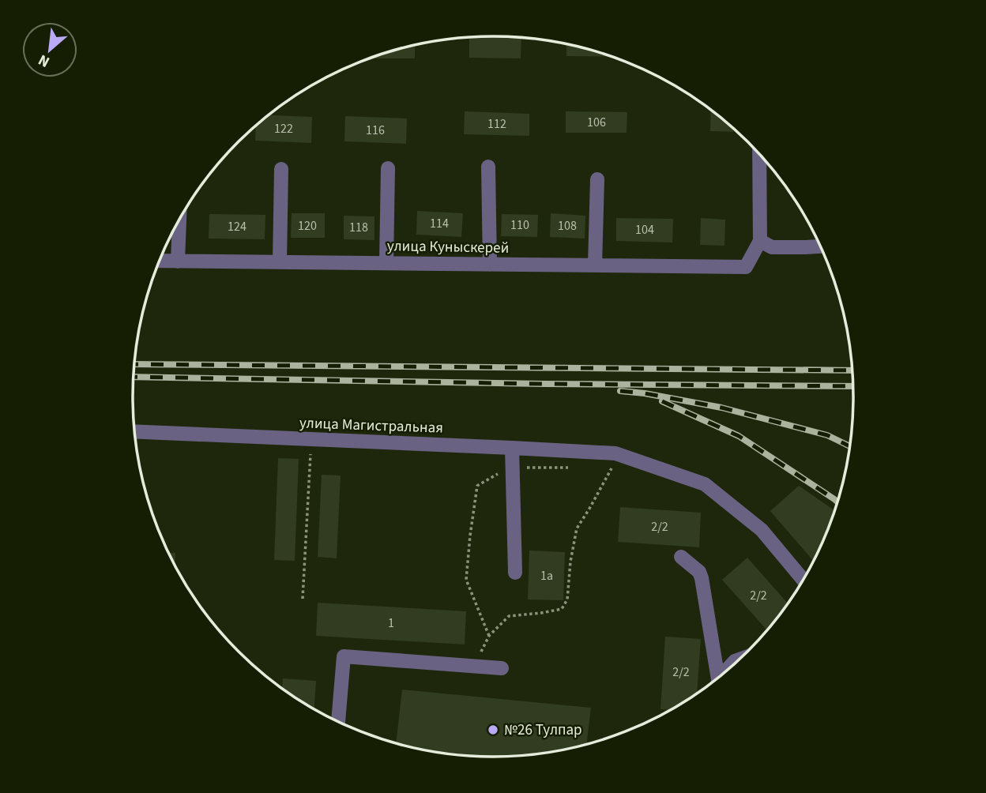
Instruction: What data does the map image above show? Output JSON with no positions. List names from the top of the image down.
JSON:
{
  "streets": {
    "street": ["улица Куныскерей", "улица Магистральная"]
  },
  "places": ["№26 Тулпар"],
  "house_numbers": [
    "106",
    "112",
    "122",
    "116",
    "114",
    "110",
    "120",
    "108",
    "124",
    "118",
    "104",
    "2/2",
    "1а",
    "2/2",
    "1",
    "2/2"
  ],
  "north": "bottom left"
}
